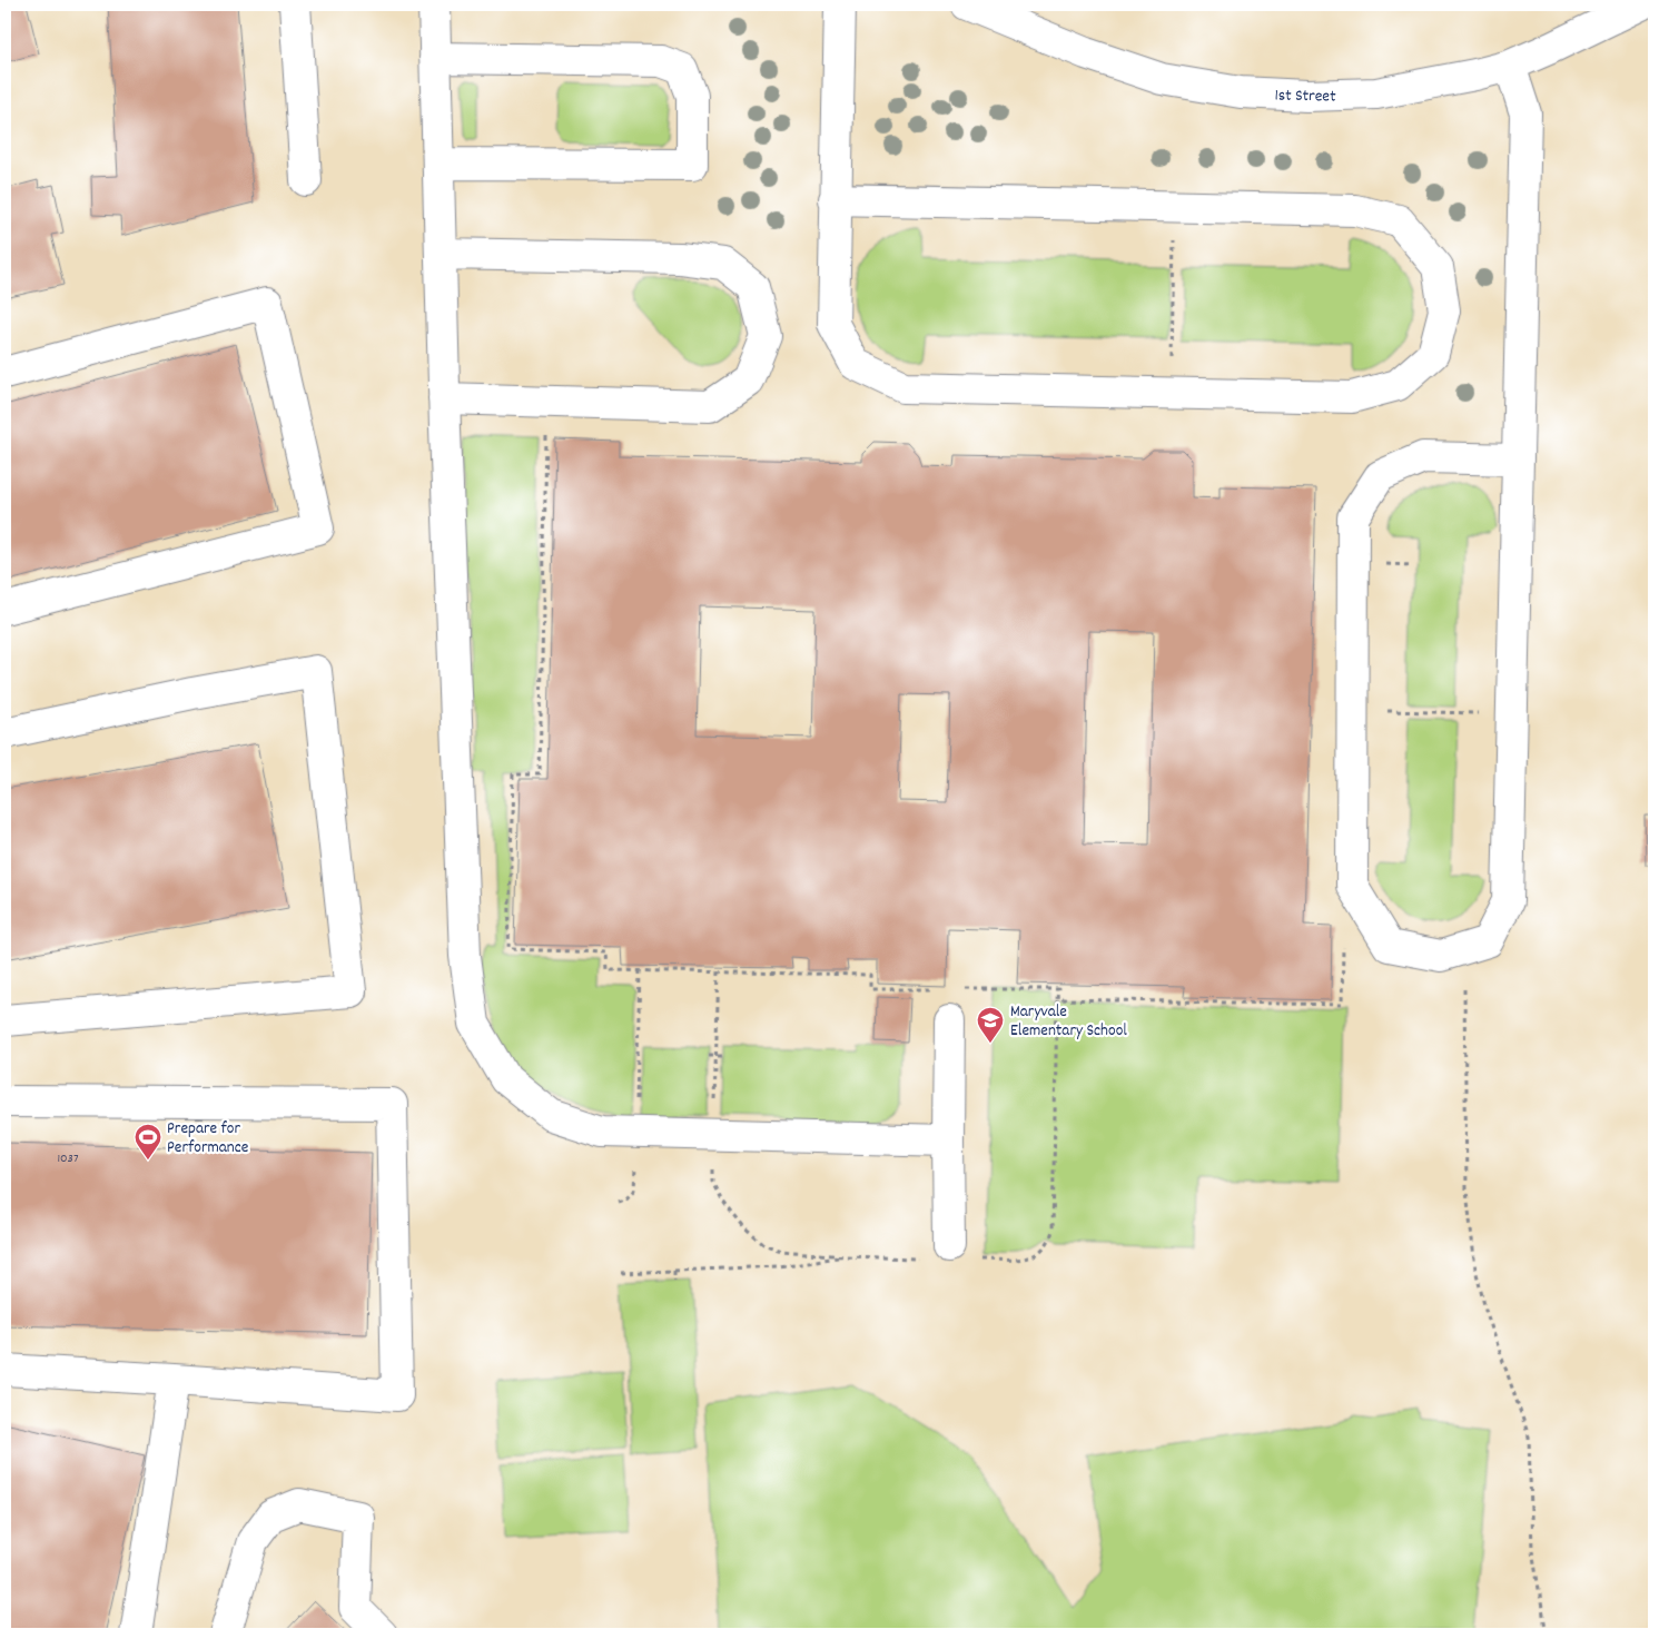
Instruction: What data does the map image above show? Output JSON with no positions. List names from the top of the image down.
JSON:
{
  "streets": {
    "street": ["1st Street"]
  },
  "places": {
    "school or university": ["Maryvale Elementary School"],
    "sports": ["Prepare for Performance"]
  },
  "house_numbers": ["1037"]
}
